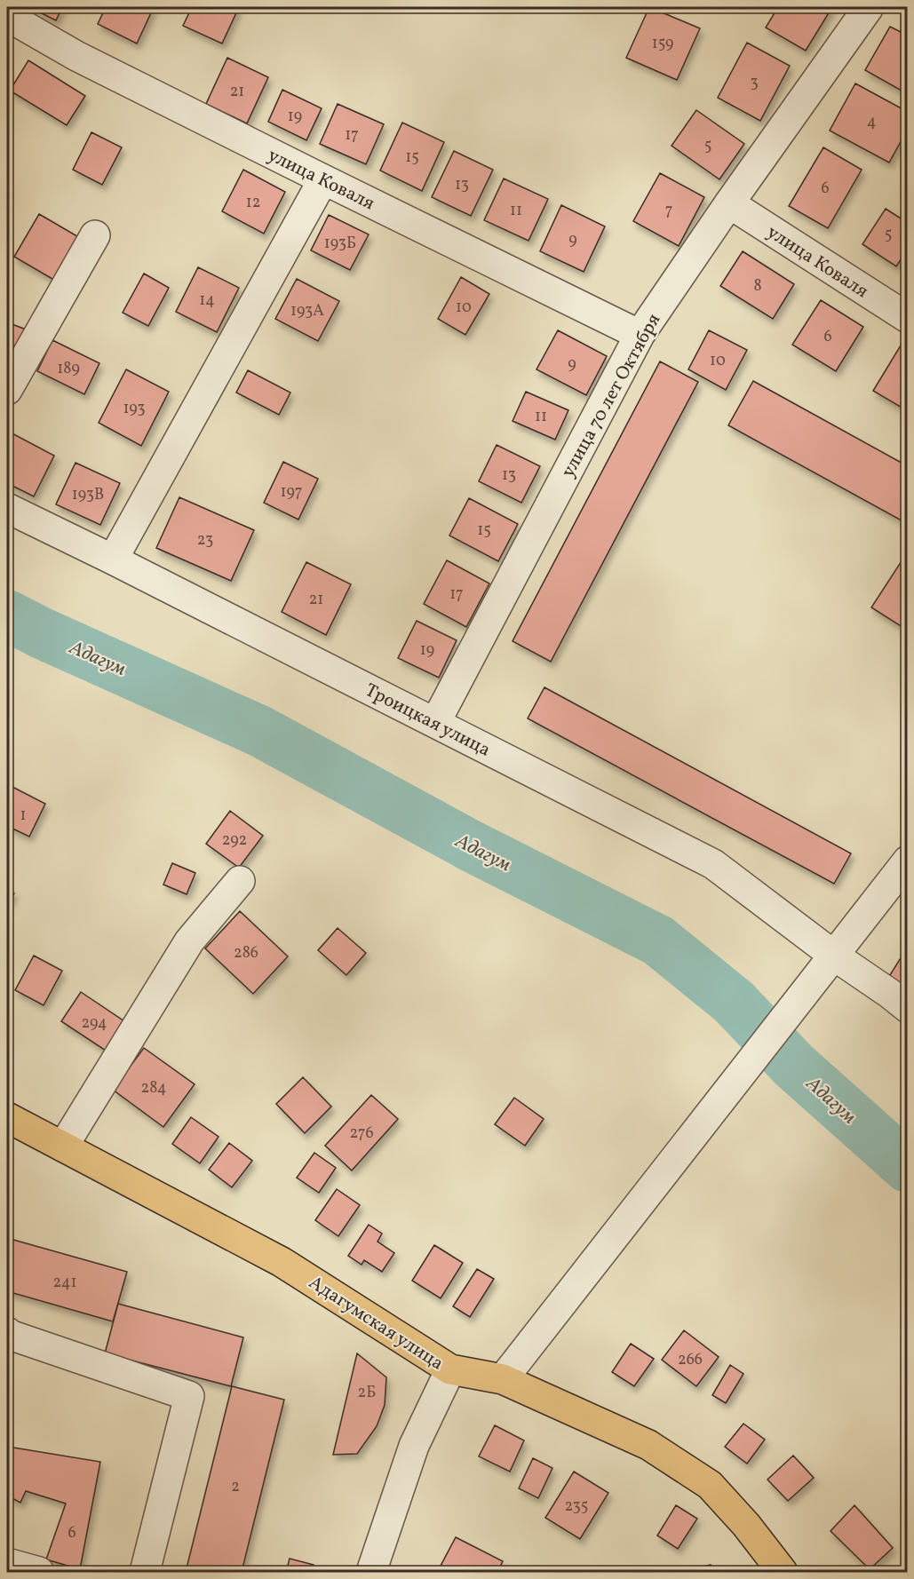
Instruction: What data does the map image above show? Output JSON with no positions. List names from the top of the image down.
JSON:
{
  "streets": {
    "main road": ["Адагумская улица"],
    "street": ["улица Коваля", "улица 70 лет Октября", "Троицкая улица"]
  },
  "crossings": [
    ["улица Коваля", "улица 70 лет Октября"],
    ["улица 70 лет Октября", "Троицкая улица"]
  ],
  "water": ["Адагум"],
  "house_numbers": [
    "159",
    "3",
    "21",
    "19",
    "4",
    "17",
    "5",
    "15",
    "13",
    "6",
    "12",
    "11",
    "7",
    "5",
    "9",
    "193Б",
    "8",
    "14",
    "10",
    "193А",
    "6",
    "10",
    "9",
    "189",
    "193",
    "11",
    "13",
    "197",
    "193В",
    "15",
    "23",
    "17",
    "21",
    "19",
    "1",
    "292",
    "286",
    "294",
    "284",
    "276",
    "241",
    "266",
    "2Б",
    "2",
    "235",
    "6"
  ]
}
